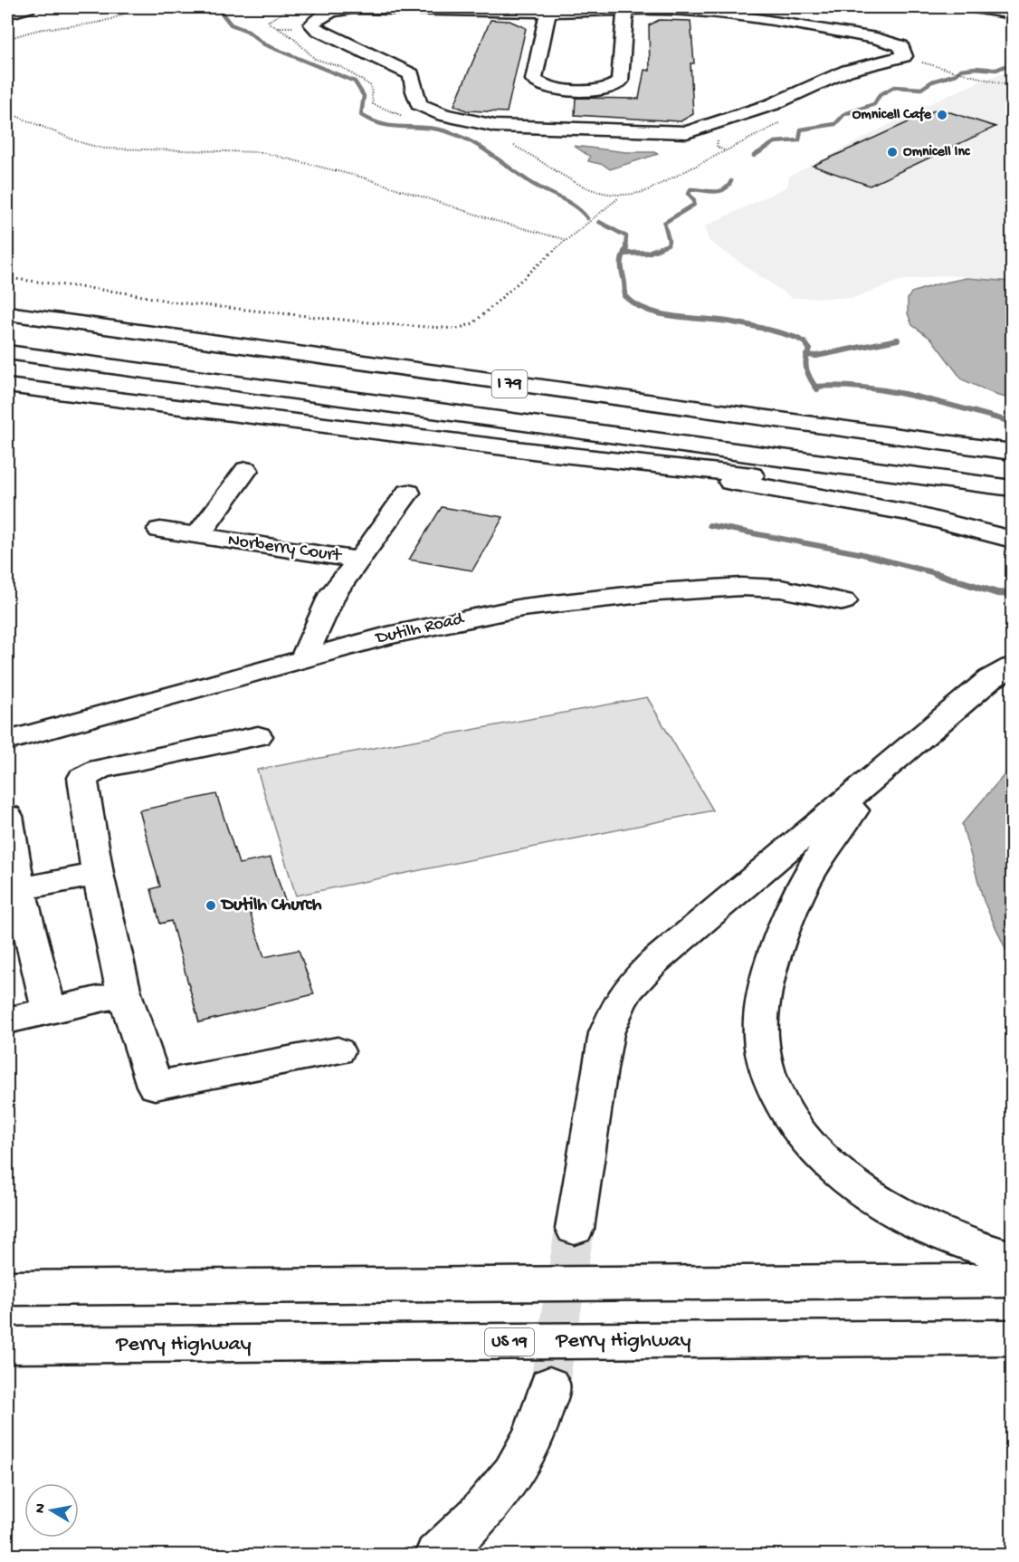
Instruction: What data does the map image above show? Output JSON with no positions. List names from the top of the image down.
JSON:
{
  "streets": {
    "main road": [
      "I 79",
      "Norberry Court",
      "Dutilh Road",
      "Perry Highway",
      "US 19"
    ]
  },
  "crossings": [
    ["Norberry Court", "Dutilh Road"]
  ],
  "places": ["Omnicell Cafe", "Omnicell Inc", "Dutilh Church"],
  "north": "left"
}
